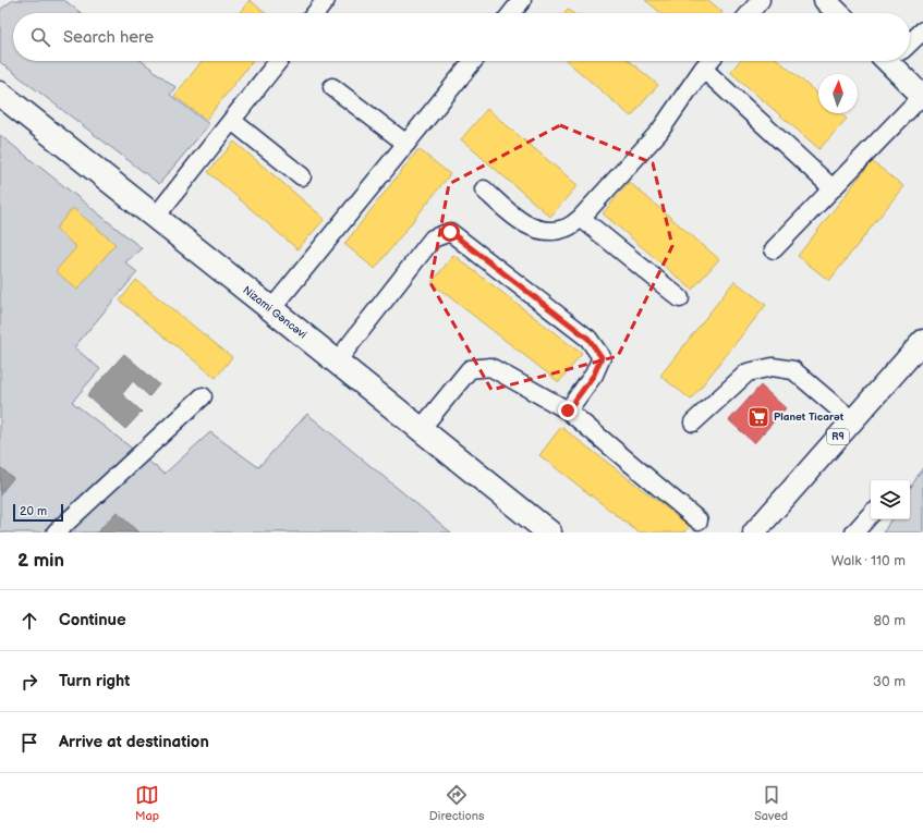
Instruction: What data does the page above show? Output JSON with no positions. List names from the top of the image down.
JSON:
{
  "streets": {
    "highway": ["Nizami Gəncəvi"],
    "main road": ["R9"]
  },
  "places": {
    "supermarket": ["Planet Ticarət"]
  },
  "scale_bar": "20 m",
  "north": "top",
  "page": {
    "search": "Search here",
    "scale": "20 m",
    "heading": ["2 min", "Walk · 110 m"],
    "list": [
      ["Continue", "80 m"],
      ["Turn right", "30 m"],
      "Arrive at destination"
    ],
    "nav": ["Map", "Directions", "Saved"]
  }
}
